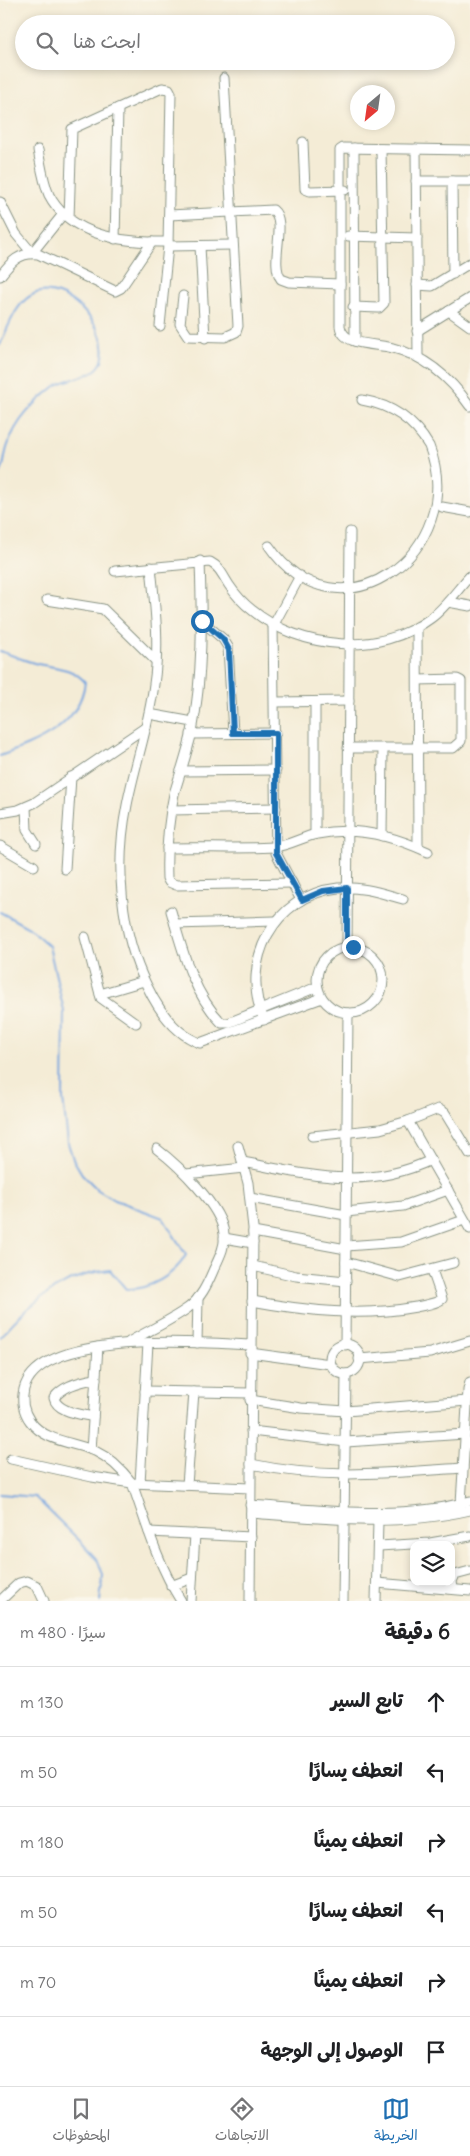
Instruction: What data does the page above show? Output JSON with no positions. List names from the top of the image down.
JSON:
{
  "north": "bottom left",
  "page": {
    "search": "ابحث هنا",
    "heading": ["6 دقيقة", "سيرًا · 480 m"],
    "list": [
      ["تابع السير", "130 m"],
      ["انعطف يسارًا", "50 m"],
      ["انعطف يمينًا", "180 m"],
      ["انعطف يسارًا", "50 m"],
      ["انعطف يمينًا", "70 m"],
      "الوصول إلى الوجهة"
    ],
    "nav": ["الخريطة", "الاتجاهات", "المحفوظات"]
  }
}
